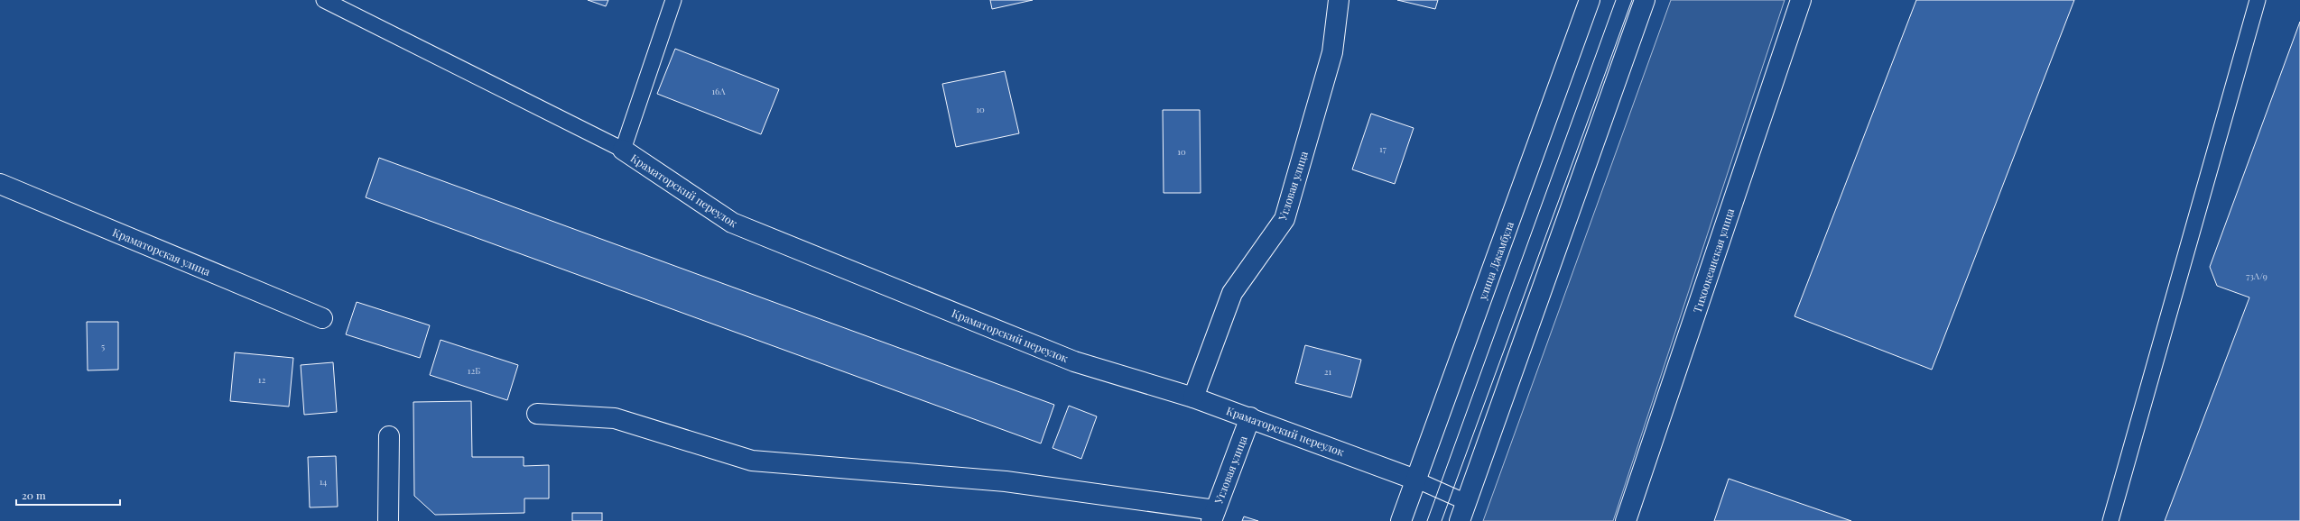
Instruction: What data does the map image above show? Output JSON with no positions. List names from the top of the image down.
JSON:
{
  "streets": {
    "street": [
      "Угловая улица",
      "Краматорский переулок",
      "Краматорская улица",
      "улица Джамбула",
      "Тихоокеанская улица"
    ]
  },
  "crossings": [
    ["Угловая улица", "Краматорский переулок"],
    ["Краматорский переулок", "улица Джамбула"]
  ],
  "house_numbers": [
    "16А",
    "10",
    "17",
    "10",
    "73А/9",
    "5",
    "12Б",
    "21",
    "12",
    "14"
  ],
  "scale_bar": "20 m"
}
